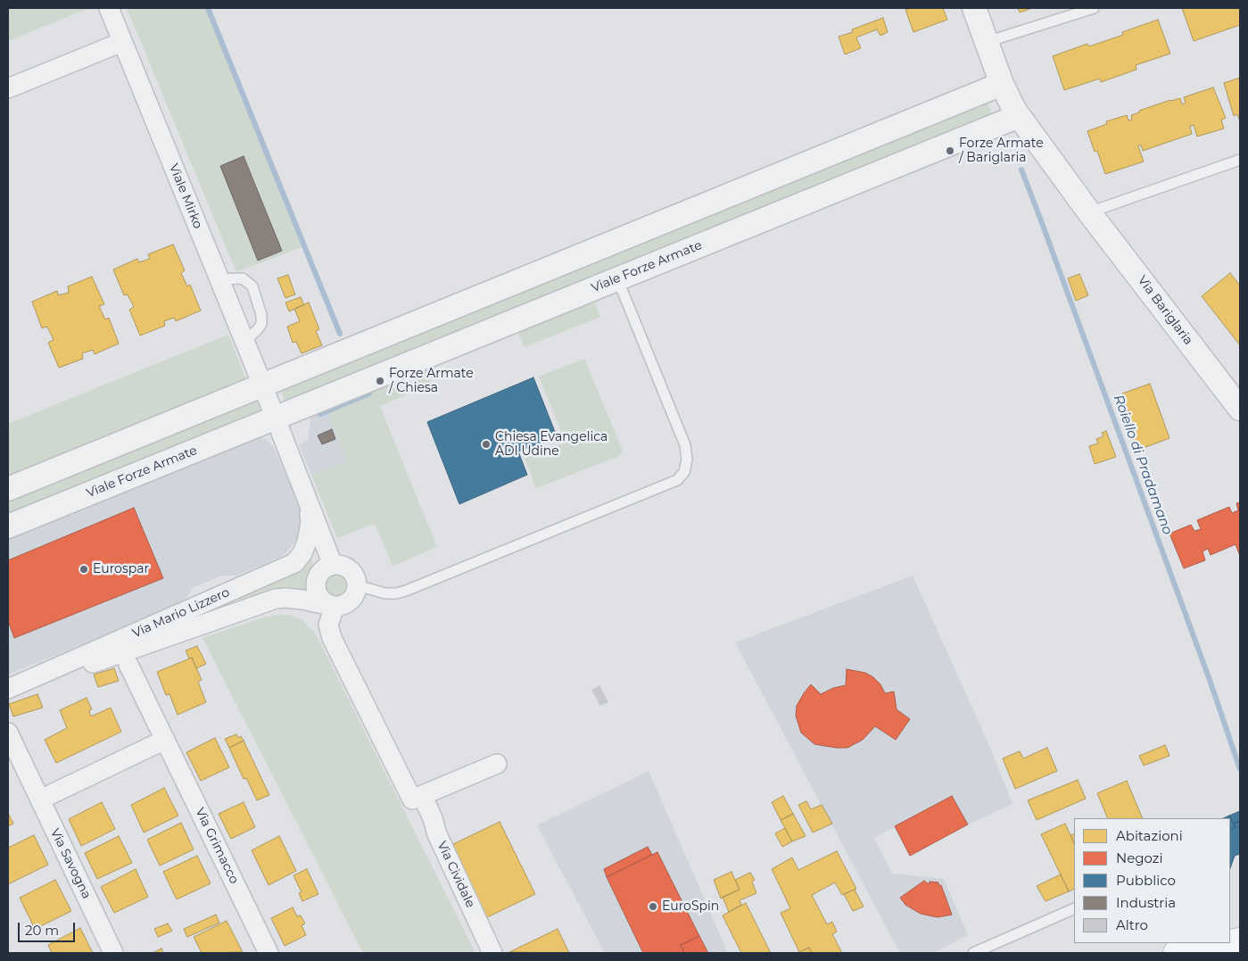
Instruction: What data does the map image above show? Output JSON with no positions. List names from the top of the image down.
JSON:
{
  "streets": {
    "street": [
      "Viale Mirko",
      "Viale Forze Armate",
      "Via Bariglaria",
      "Via Mario Lizzero",
      "Via Grimacco",
      "Via Savogna",
      "Via Cividale"
    ]
  },
  "crossings": [
    ["Viale Forze Armate", "Via Bariglaria"],
    ["Viale Forze Armate", "Via Mario Lizzero"]
  ],
  "water": ["Roiello di Pradamano"],
  "places": [
    "Forze Armate / Bariglaria",
    "Forze Armate / Chiesa",
    "Chiesa Evangelica ADI Udine",
    "Eurospar",
    "EuroSpin"
  ],
  "legend": [
    "Abitazioni",
    "Negozi",
    "Pubblico",
    "Industria",
    "Altro"
  ],
  "scale_bar": "20 m"
}
